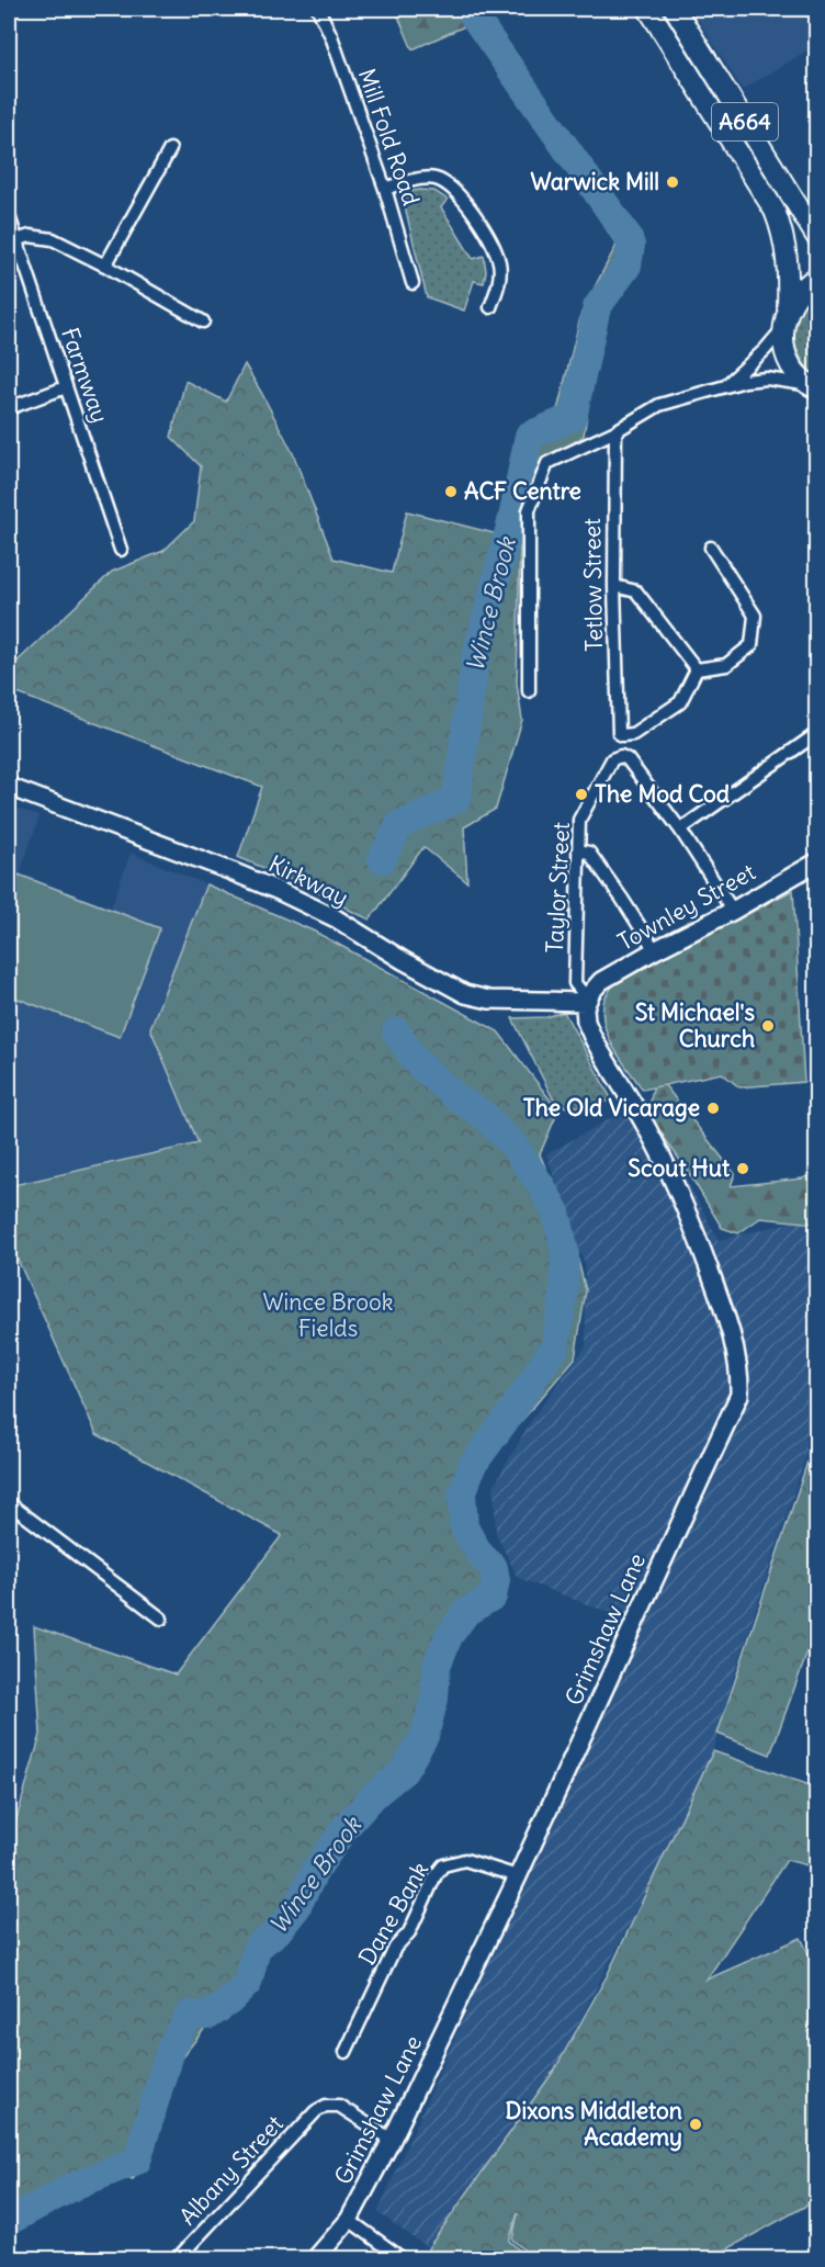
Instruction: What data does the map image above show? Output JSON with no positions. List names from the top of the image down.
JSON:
{
  "streets": {
    "main road": [
      "A664",
      "Kirkway",
      "Townley Street",
      "Grimshaw Lane"
    ],
    "street": [
      "Mill Fold Road",
      "Farmway",
      "Tetlow Street",
      "Taylor Street",
      "Dane Bank",
      "Albany Street"
    ]
  },
  "crossings": [
    ["Kirkway", "Taylor Street"],
    ["Kirkway", "Townley Street"],
    ["Kirkway", "Grimshaw Lane"],
    ["Taylor Street", "Townley Street"],
    ["Taylor Street", "Grimshaw Lane"],
    ["Townley Street", "Grimshaw Lane"],
    ["Grimshaw Lane", "Dane Bank"],
    ["Grimshaw Lane", "Albany Street"]
  ],
  "water": ["Wince Brook"],
  "parks": ["Wince Brook Fields"],
  "places": [
    "Warwick Mill",
    "ACF Centre",
    "The Mod Cod",
    "St Michael's Church",
    "The Old Vicarage",
    "Scout Hut",
    "Dixons Middleton Academy"
  ]
}
